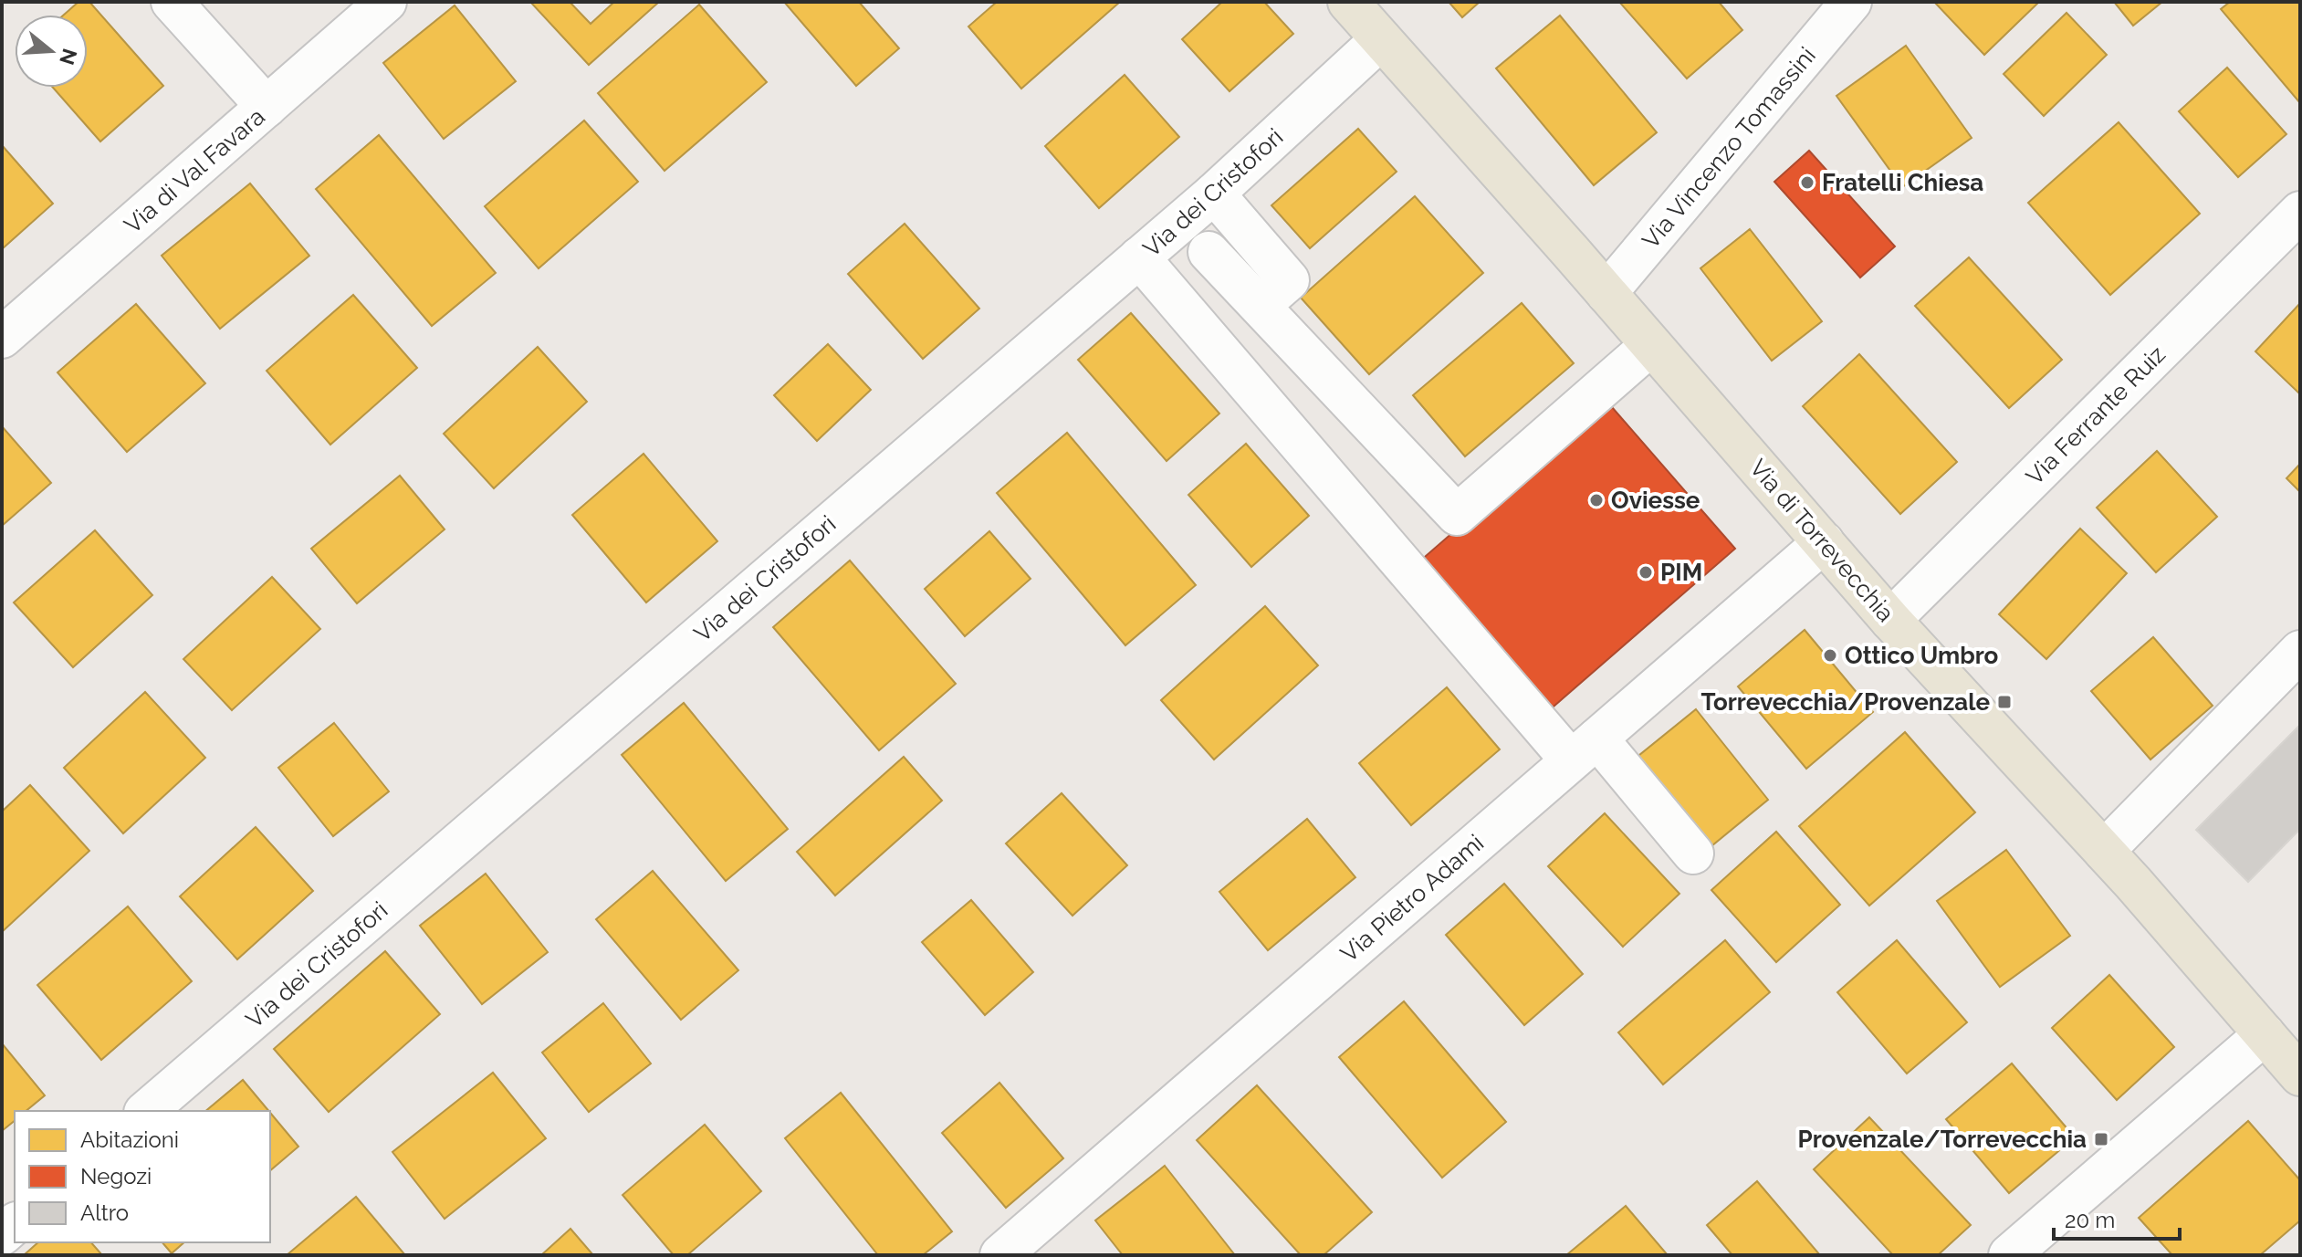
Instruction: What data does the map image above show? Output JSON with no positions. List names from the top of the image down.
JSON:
{
  "streets": {
    "main road": ["Via di Torrevecchia"],
    "street": [
      "Via Vincenzo Tomassini",
      "Via di Val Favara",
      "Via dei Cristofori",
      "Via Ferrante Ruiz",
      "Via Pietro Adami"
    ]
  },
  "crossings": [
    ["Via Vincenzo Tomassini", "Via di Torrevecchia"],
    ["Via dei Cristofori", "Via di Torrevecchia"],
    ["Via Ferrante Ruiz", "Via di Torrevecchia"],
    ["Via di Torrevecchia", "Via Pietro Adami"]
  ],
  "places": {
    "other": [
      "Fratelli Chiesa",
      "Oviesse",
      "PIM",
      "Ottico Umbro"
    ],
    "transit": ["Torrevecchia/Provenzale", "Provenzale/Torrevecchia"]
  },
  "legend": ["Abitazioni", "Negozi", "Altro"],
  "scale_bar": "20 m",
  "north": "right"
}
